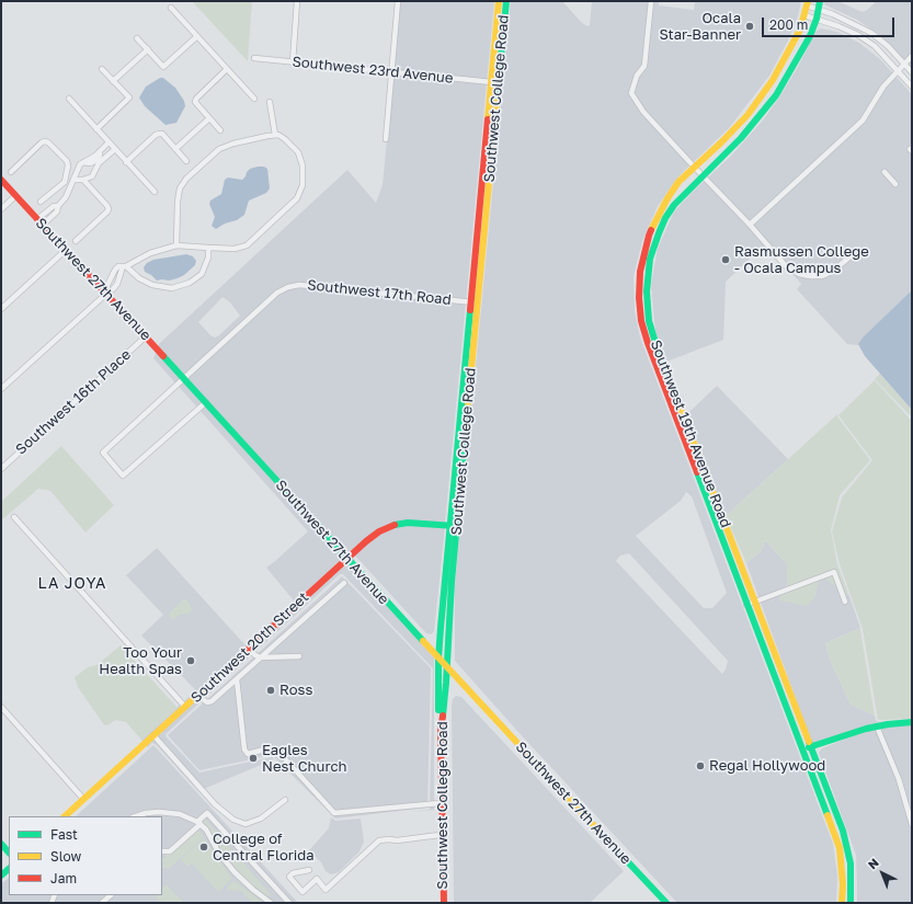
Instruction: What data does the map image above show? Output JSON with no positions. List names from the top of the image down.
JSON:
{
  "streets": {
    "main road": [
      "Southwest College Road",
      "Southwest 27th Avenue",
      "Southwest 19th Avenue Road",
      "Southwest 20th Street"
    ],
    "street": ["Southwest 23rd Avenue", "Southwest 17th Road", "Southwest 16th Place"]
  },
  "crossings": [
    ["Southwest 23rd Avenue", "Southwest College Road"],
    ["Southwest College Road", "Southwest 27th Avenue"],
    ["Southwest College Road", "Southwest 17th Road"],
    ["Southwest College Road", "Southwest 20th Street"],
    ["Southwest 27th Avenue", "Southwest 17th Road"],
    ["Southwest 27th Avenue", "Southwest 16th Place"],
    ["Southwest 27th Avenue", "Southwest 20th Street"]
  ],
  "districts": ["LA JOYA"],
  "places": [
    "Ocala Star-Banner",
    "Rasmussen College - Ocala Campus",
    "Too Your Health Spas",
    "Ross",
    "Eagles Nest Church",
    "Regal Hollywood",
    "College of Central Florida"
  ],
  "legend": ["Fast", "Slow", "Jam"],
  "scale_bar": "200 m",
  "north": "top left"
}
